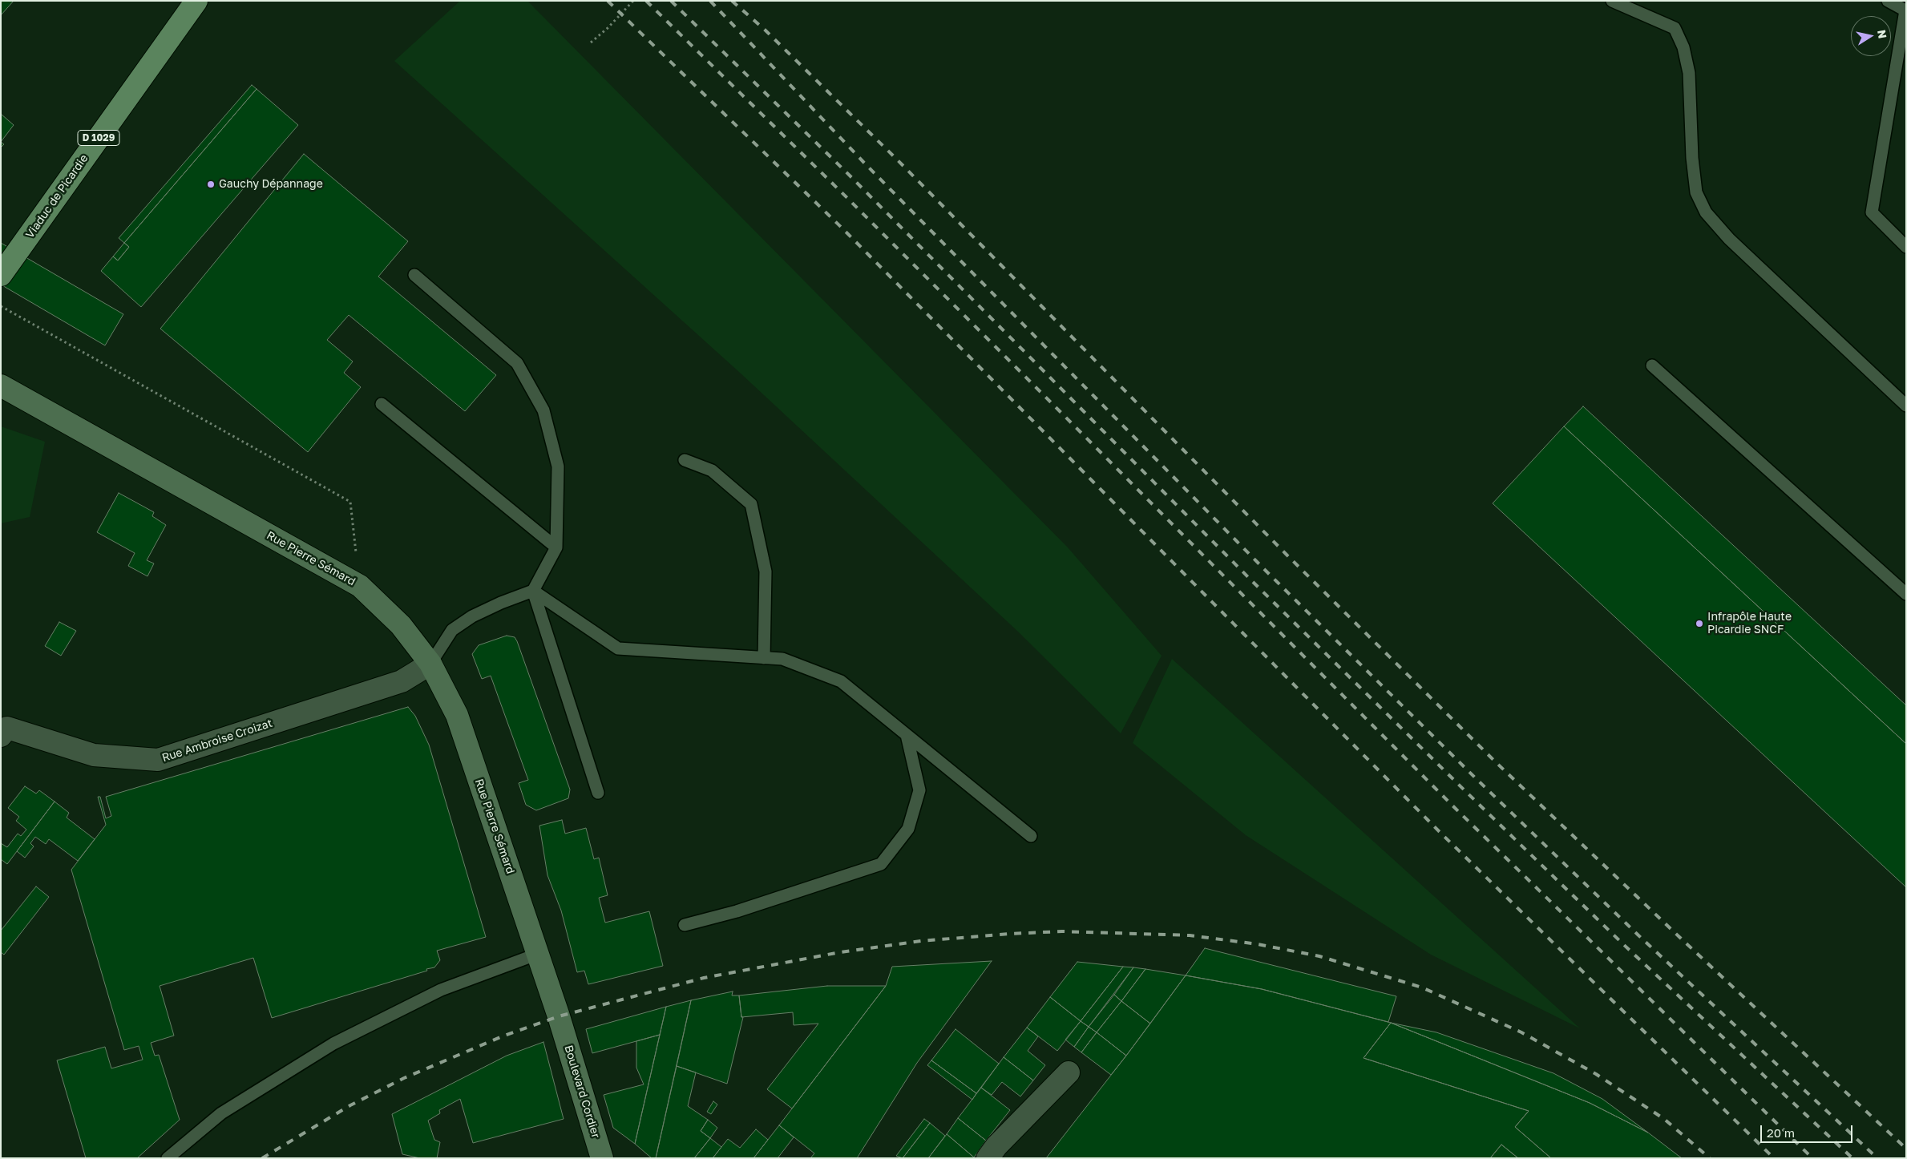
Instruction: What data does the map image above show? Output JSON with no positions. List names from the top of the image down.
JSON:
{
  "streets": {
    "main road": [
      "D 1029",
      "Viaduc de Picardie",
      "Rue Pierre Sémard",
      "Boulevard Cordier"
    ],
    "street": ["Rue Ambroise Croizat"]
  },
  "crossings": [
    ["Rue Pierre Sémard", "Rue Ambroise Croizat"],
    ["Rue Pierre Sémard", "Boulevard Cordier"]
  ],
  "places": ["Gauchy Dépannage", "Infrapôle Haute Picardie SNCF"],
  "scale_bar": "20 m",
  "north": "right"
}
